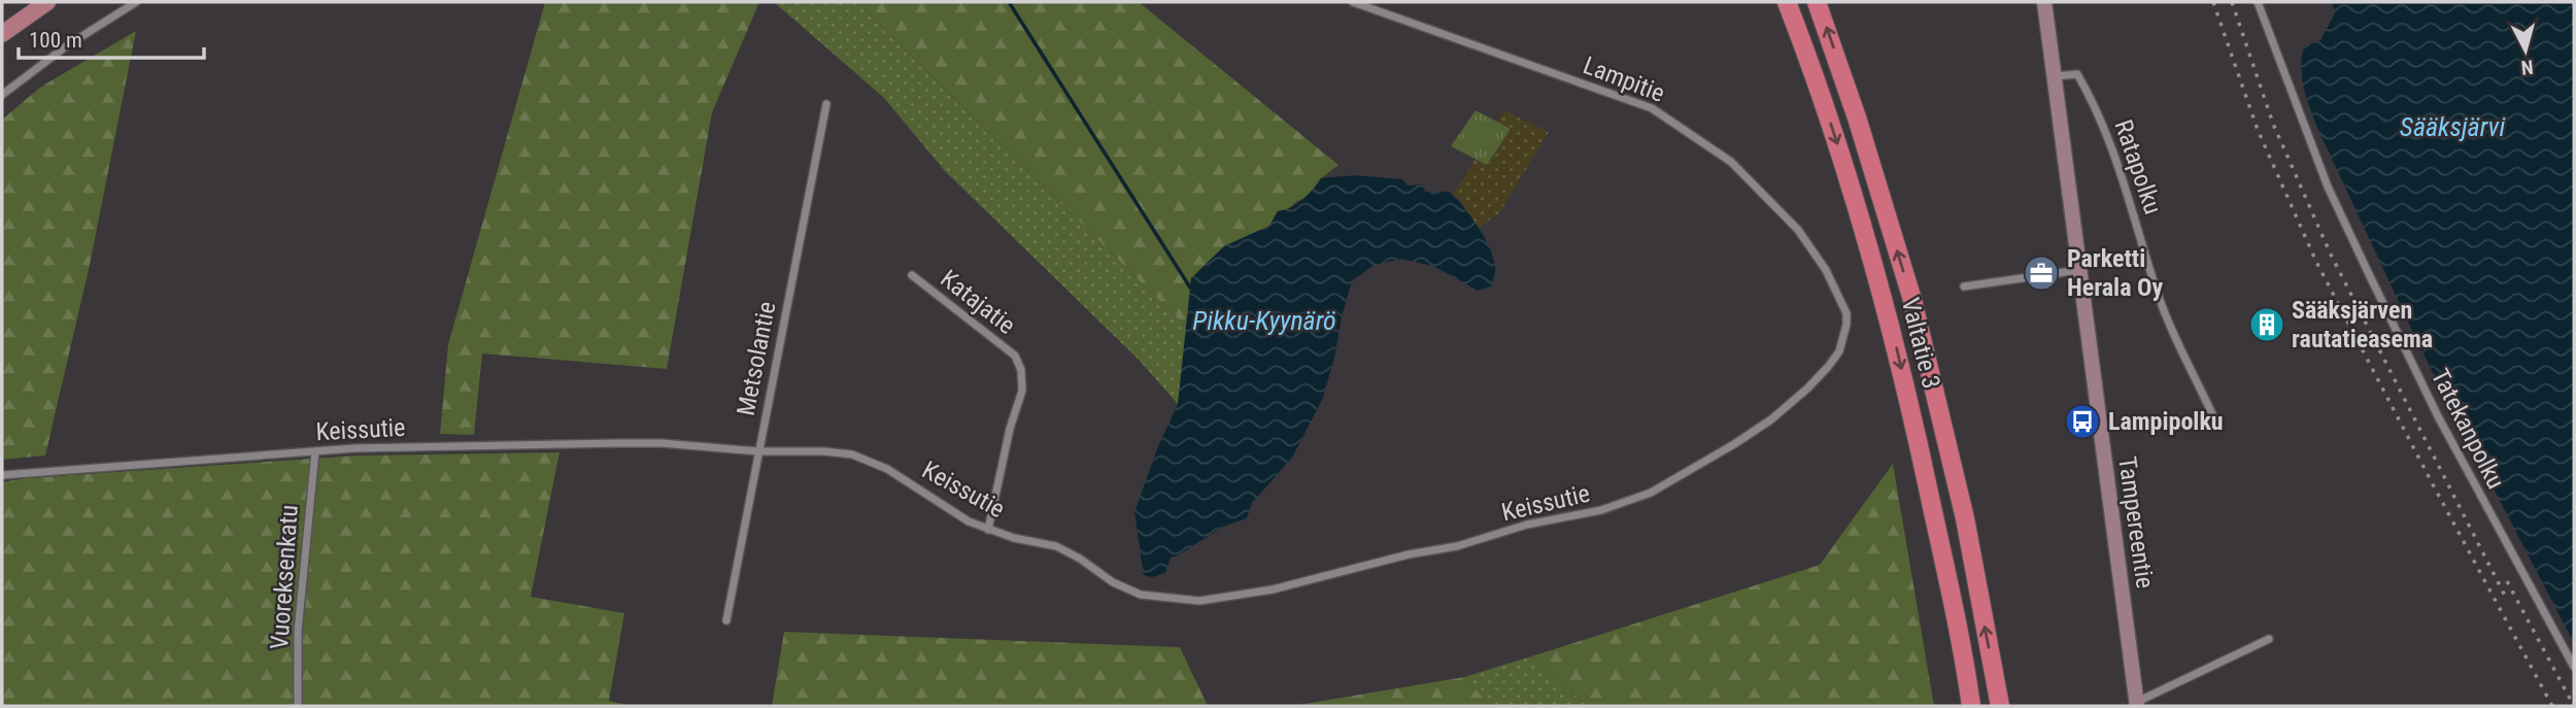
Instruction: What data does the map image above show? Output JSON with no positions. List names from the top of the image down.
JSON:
{
  "streets": {
    "highway": ["Valtatie 3"],
    "main road": ["Tampereentie"],
    "street": [
      "Lampitie",
      "Ratapolku",
      "Katajatie",
      "Metsolantie",
      "Tatekanpolku",
      "Keissutie",
      "Vuoreksenkatu"
    ]
  },
  "crossings": [
    ["Lampitie", "Keissutie"],
    ["Ratapolku", "Tampereentie"],
    ["Katajatie", "Keissutie"],
    ["Metsolantie", "Keissutie"],
    ["Keissutie", "Vuoreksenkatu"]
  ],
  "water": ["Sääksjärvi", "Pikku-Kyynärö"],
  "places": {
    "office": ["Parketti Herala Oy"],
    "building": ["Sääksjärven rautatieasema"],
    "bus stop": ["Lampipolku"]
  },
  "scale_bar": "100 m",
  "north": "bottom"
}
